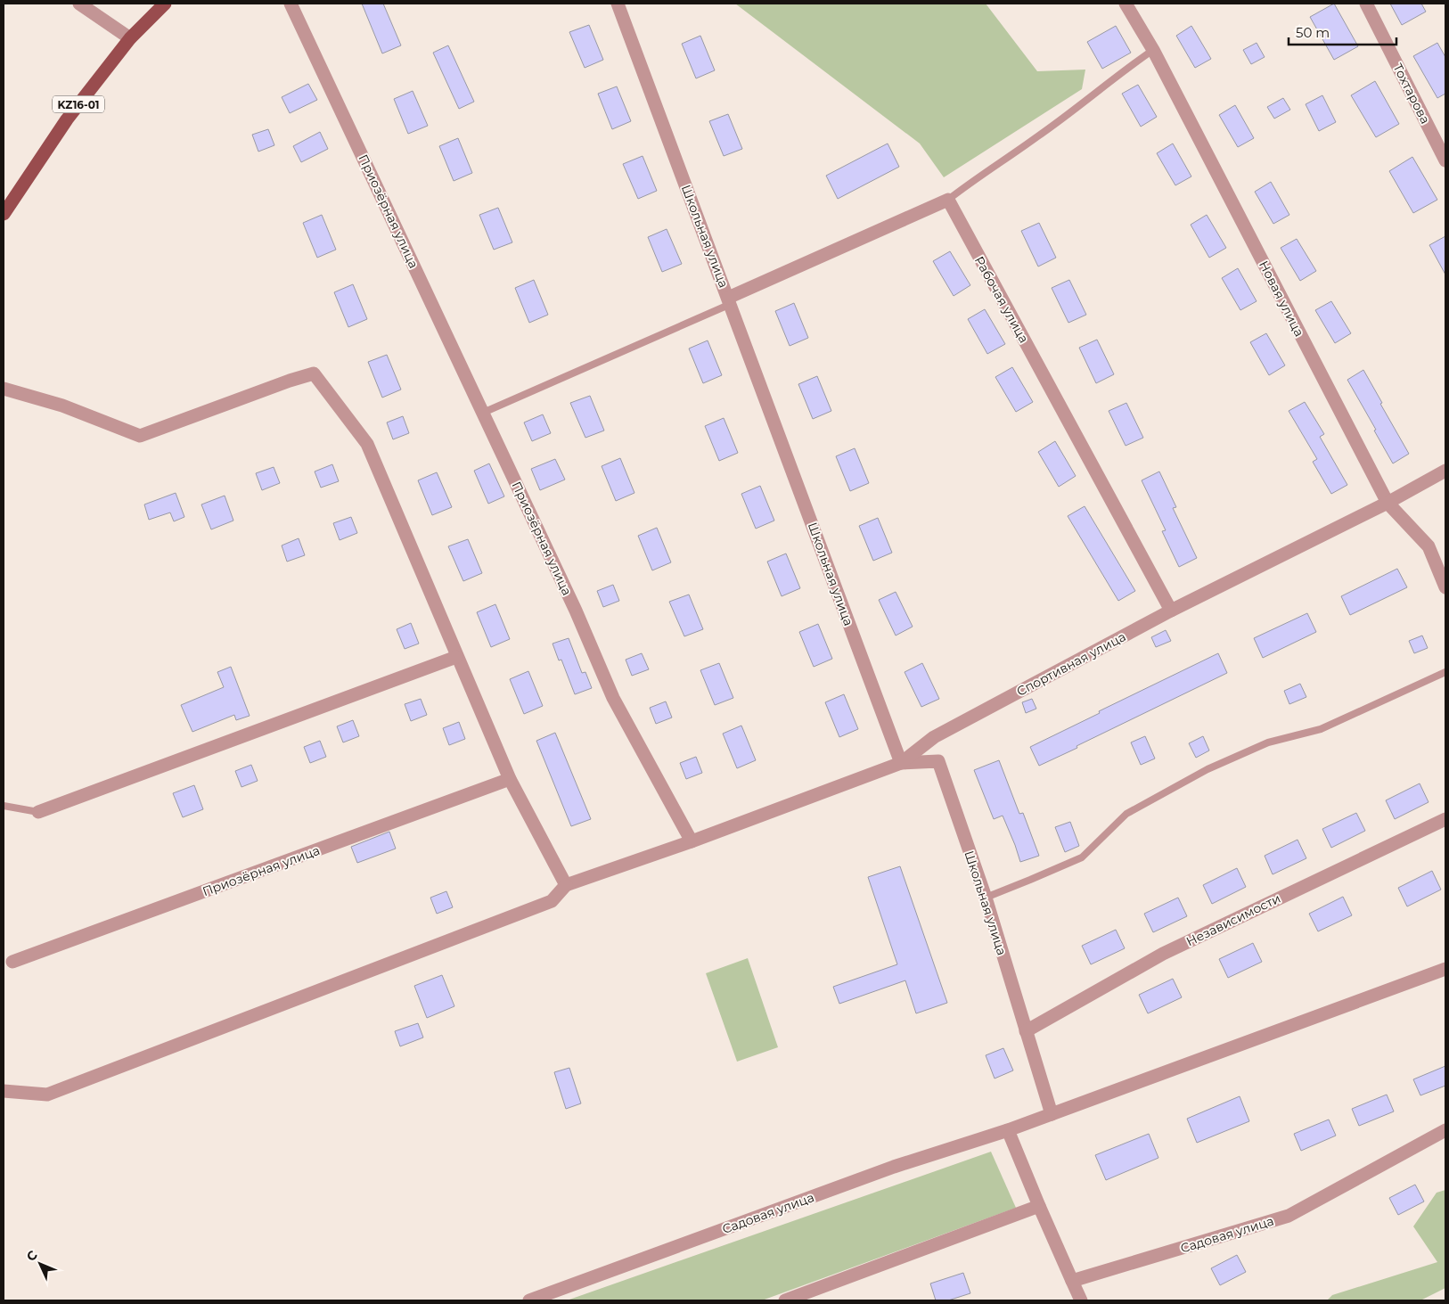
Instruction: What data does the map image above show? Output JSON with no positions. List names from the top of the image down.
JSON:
{
  "streets": {
    "main road": ["KZ16-01"],
    "street": [
      "Тохтарова",
      "Приозёрная улица",
      "Школьная улица",
      "Новая улица",
      "Рабочая улица",
      "Спортивная улица",
      "Независимости",
      "Садовая улица"
    ]
  },
  "crossings": [
    ["Приозёрная улица", "Спортивная улица"],
    ["Школьная улица", "Спортивная улица"],
    ["Школьная улица", "Независимости"],
    ["Школьная улица", "Садовая улица"],
    ["Новая улица", "Спортивная улица"],
    ["Рабочая улица", "Спортивная улица"]
  ],
  "scale_bar": "50 m",
  "north": "top left"
}
